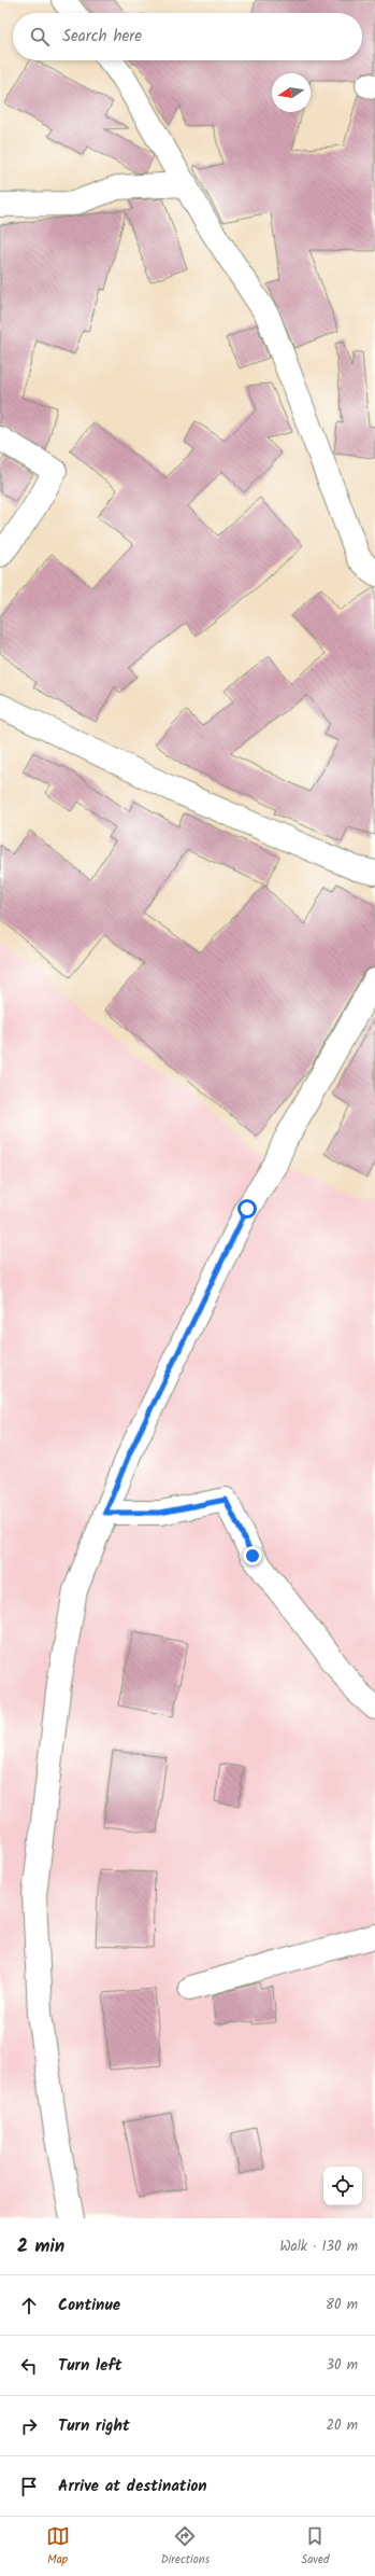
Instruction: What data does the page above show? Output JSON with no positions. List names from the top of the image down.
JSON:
{
  "north": "left",
  "page": {
    "search": "Search here",
    "heading": ["2 min", "Walk · 130 m"],
    "list": [
      ["Continue", "80 m"],
      ["Turn left", "30 m"],
      ["Turn right", "20 m"],
      "Arrive at destination"
    ],
    "nav": ["Map", "Directions", "Saved"]
  }
}
